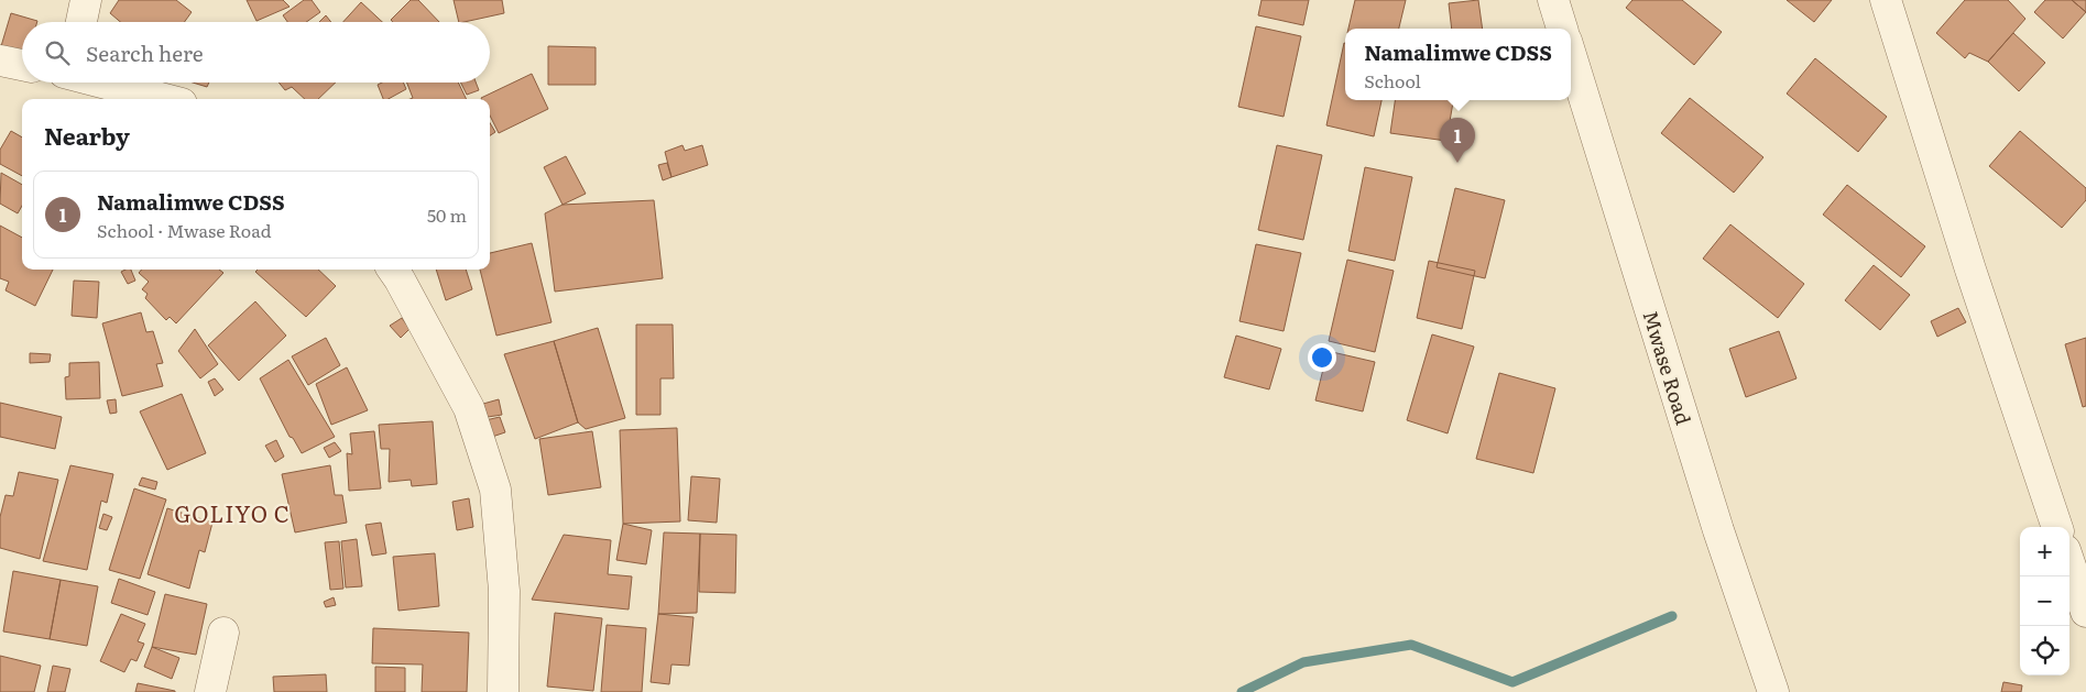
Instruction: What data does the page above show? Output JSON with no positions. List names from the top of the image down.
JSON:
{
  "streets": {
    "street": ["Mwase Road"]
  },
  "districts": ["GOLIYO C"],
  "page": {
    "search": "Search here",
    "popup": ["Namalimwe CDSS", "School"],
    "heading": "Nearby",
    "pins": "1",
    "list": [
      {
        "mark": "1",
        "name": "Namalimwe CDSS",
        "note": "School · Mwase Road",
        "value": "50 m"
      }
    ],
    "map_buttons": ["+", "−"]
  }
}
